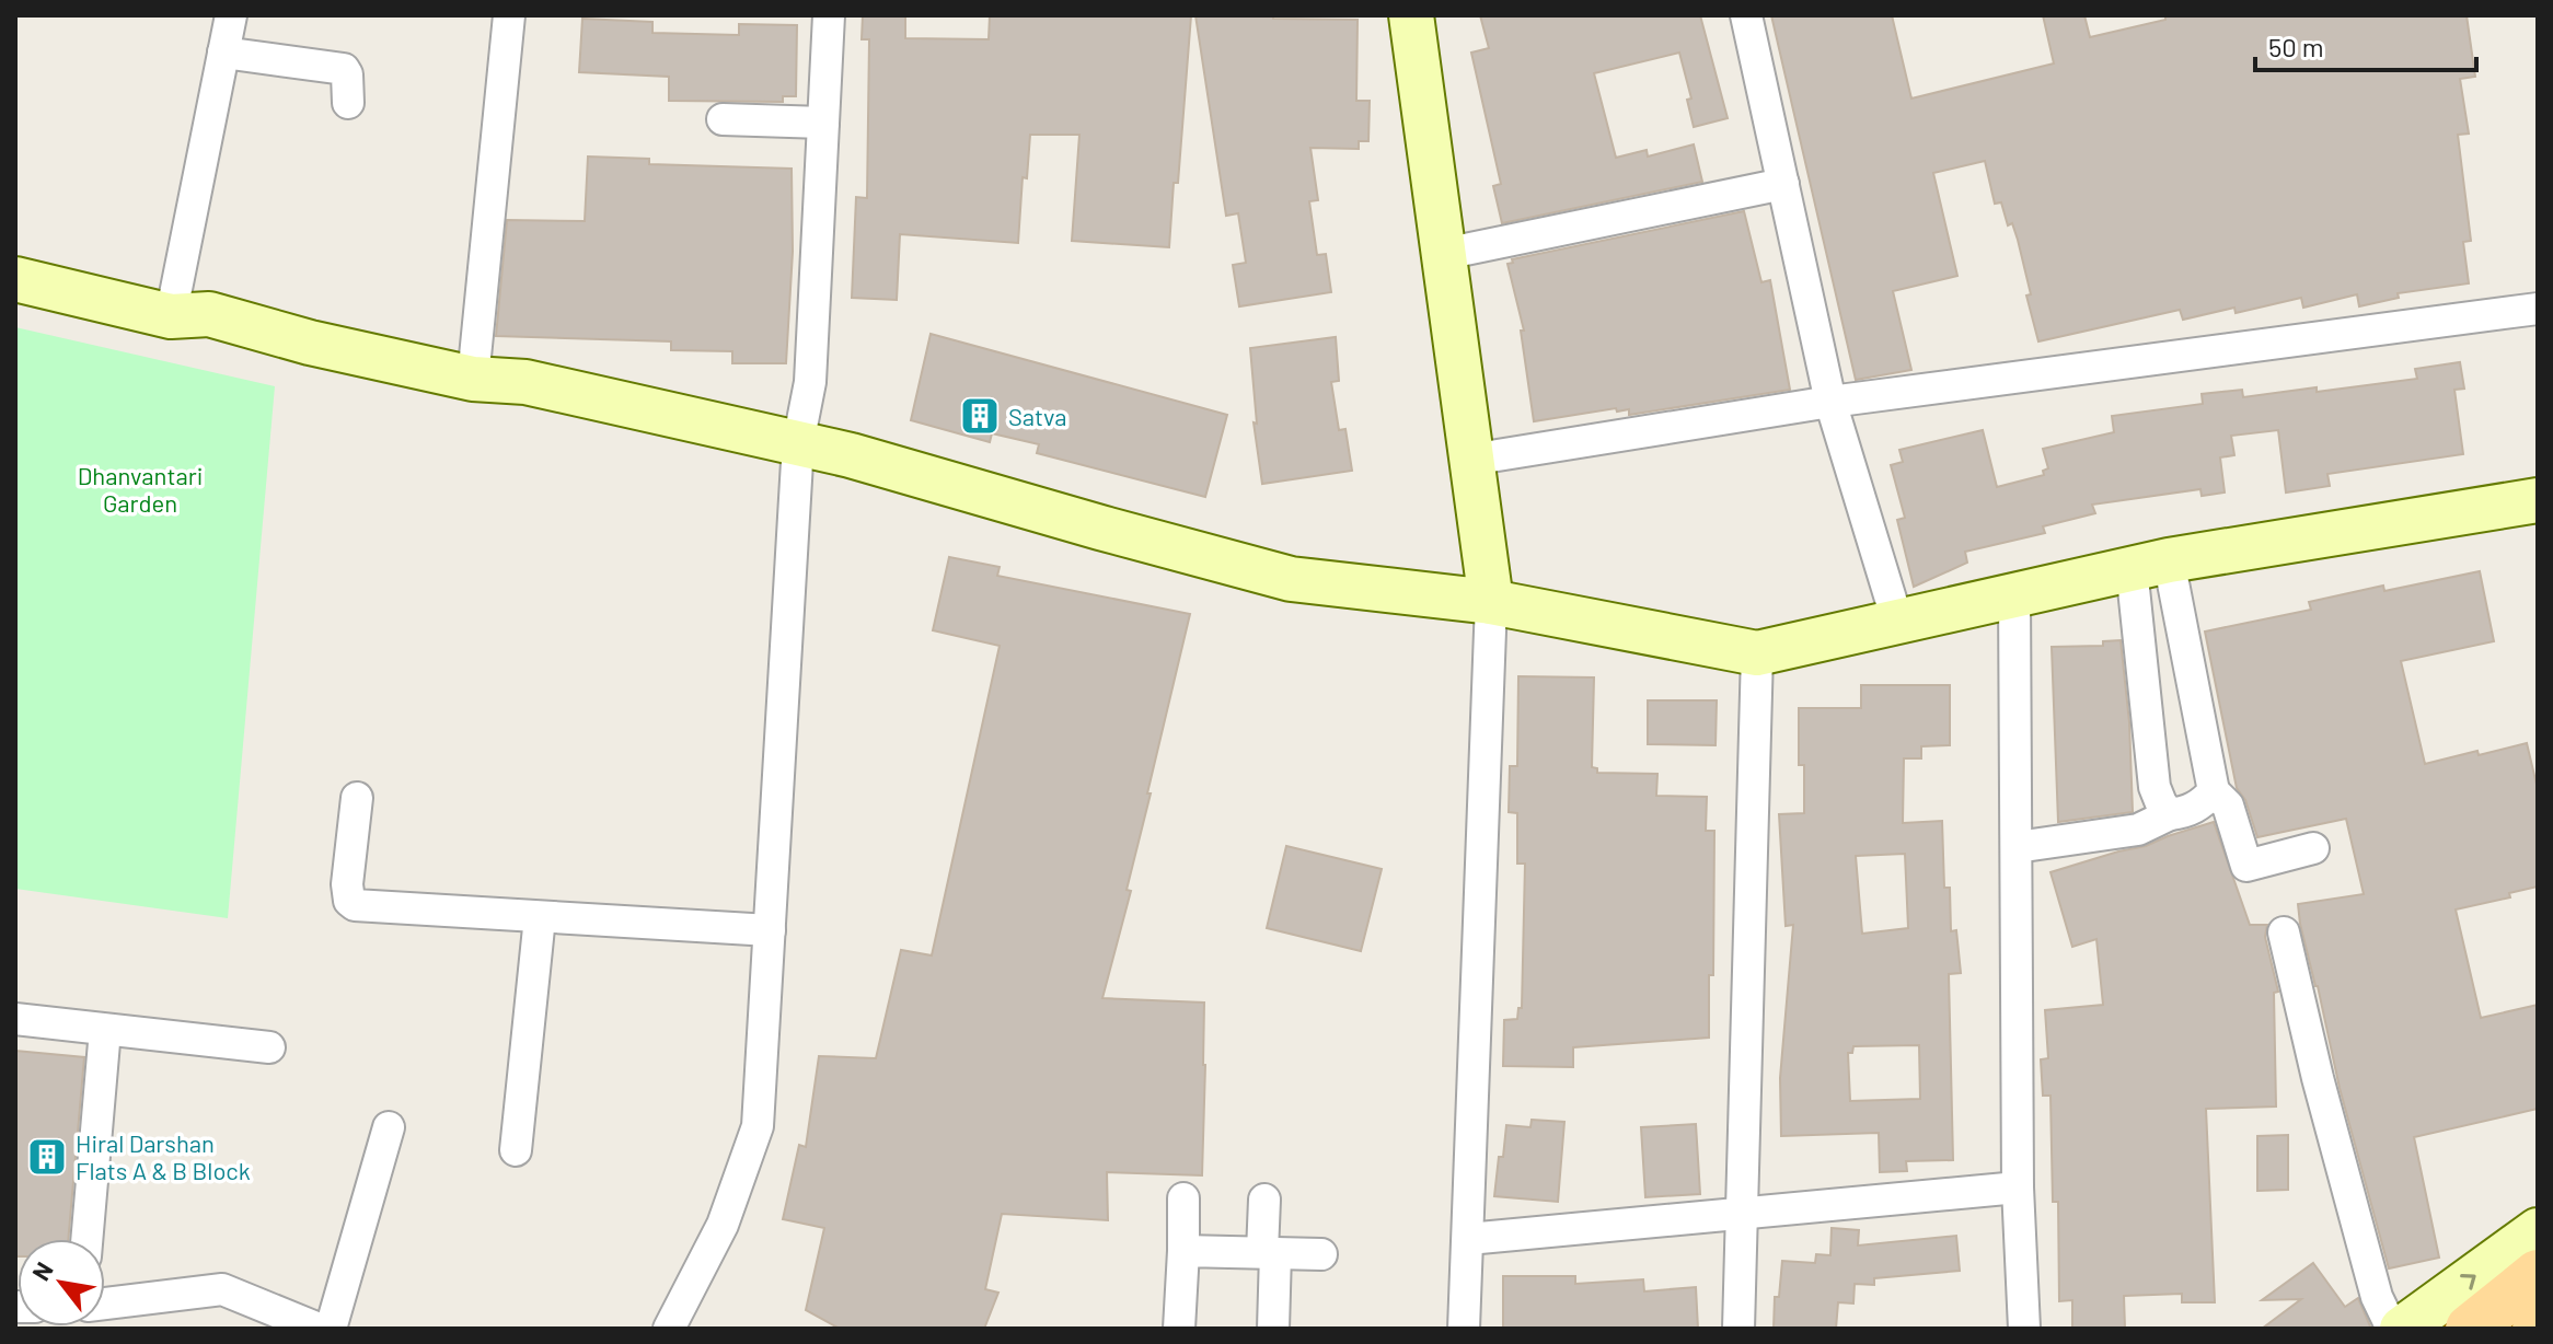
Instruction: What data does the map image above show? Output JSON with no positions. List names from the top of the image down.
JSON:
{
  "parks": ["Dhanvantari Garden"],
  "places": {
    "building": ["Satva", "Hiral Darshan Flats A & B Block"]
  },
  "scale_bar": "50 m",
  "north": "top left"
}
